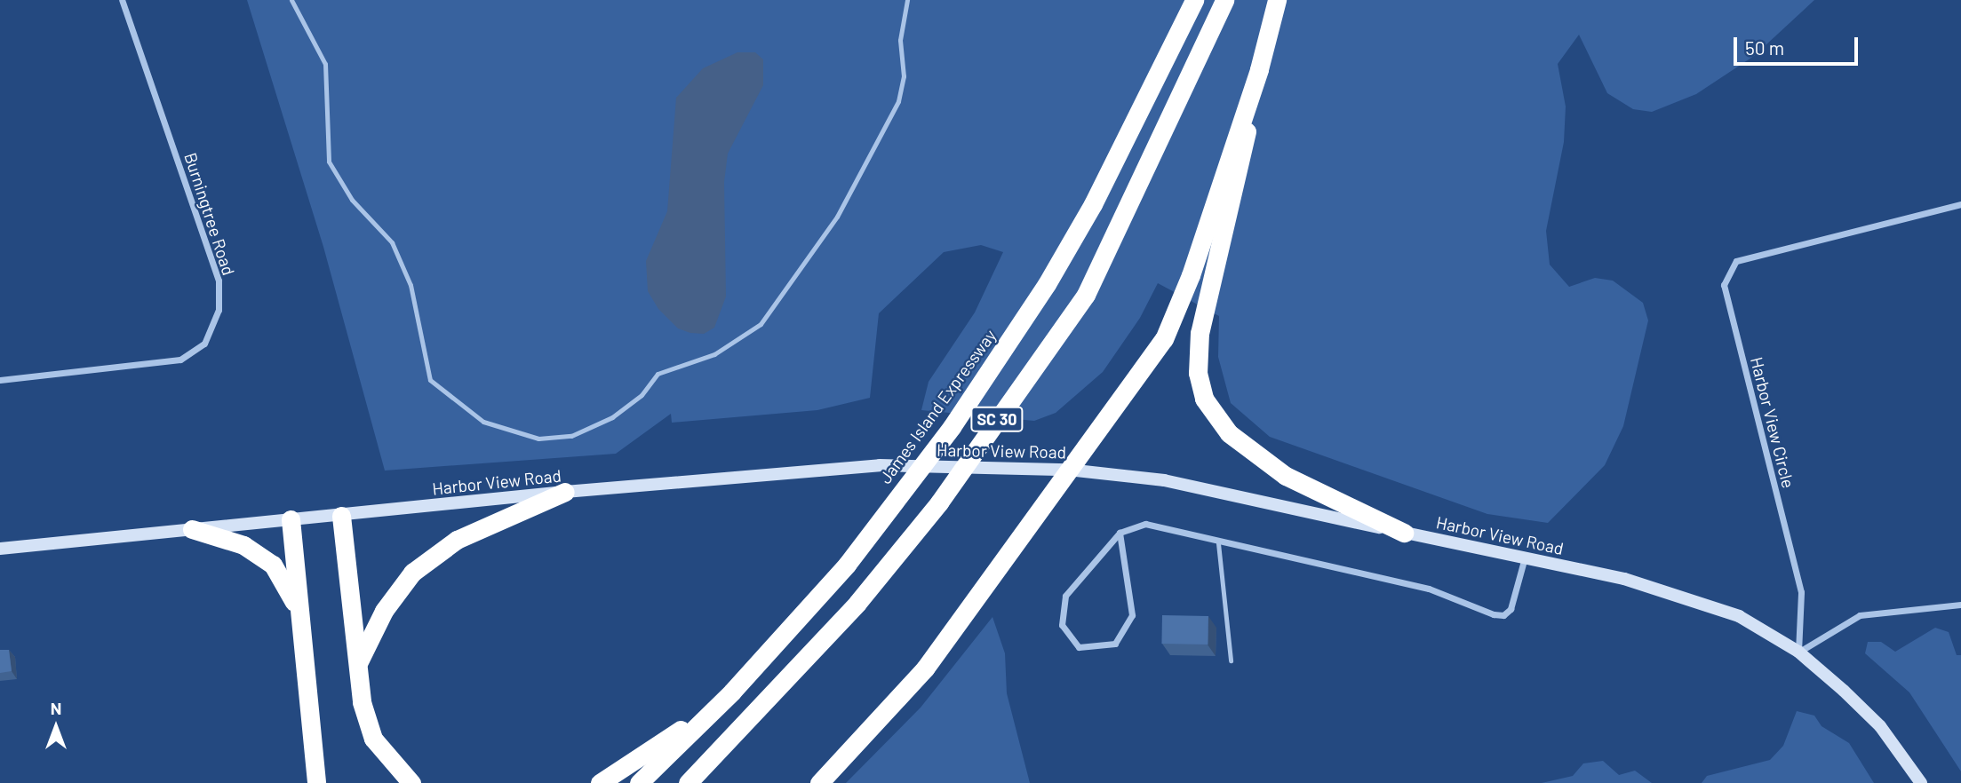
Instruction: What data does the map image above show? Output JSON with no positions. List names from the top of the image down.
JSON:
{
  "streets": {
    "highway": ["James Island Expressway", "SC 30"],
    "main road": ["Harbor View Road"],
    "street": ["Burningtree Road", "Harbor View Circle"]
  },
  "crossings": [
    ["Harbor View Circle", "Harbor View Road"]
  ],
  "scale_bar": "50 m",
  "north": "top"
}
